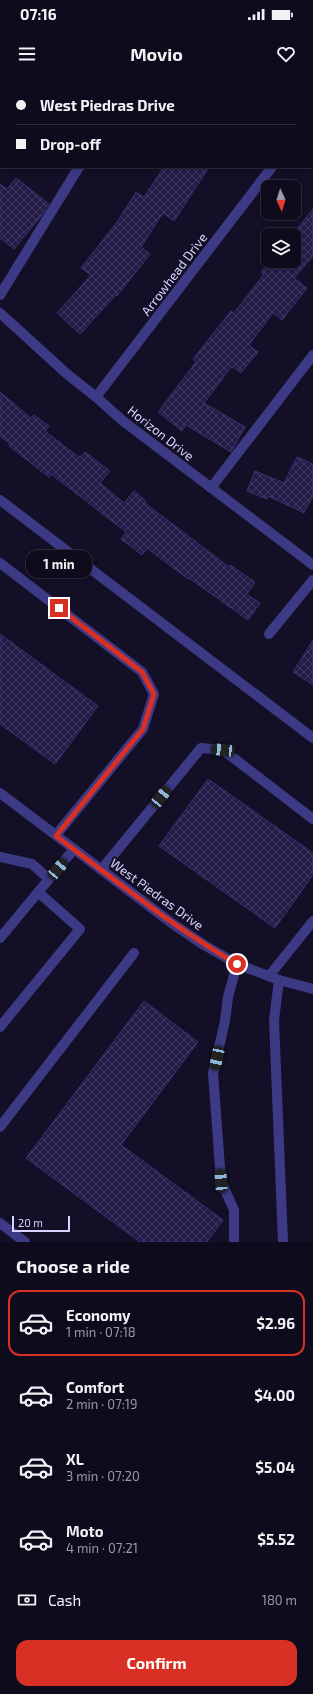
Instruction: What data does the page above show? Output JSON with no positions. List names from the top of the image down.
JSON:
{
  "streets": {
    "street": ["Arrowhead Drive", "Horizon Drive", "West Piedras Drive"]
  },
  "crossings": [
    ["Arrowhead Drive", "Horizon Drive"]
  ],
  "scale_bar": "20 m",
  "north": "bottom",
  "page": {
    "status": "07:16",
    "header": "Movio",
    "banner": ["West Piedras Drive", "Drop-off"],
    "bubble": "1 min",
    "scale": "20 m",
    "heading": "Choose a ride",
    "list": [
      {
        "name": "Economy",
        "note": "1 min · 07:18",
        "value": "$2.96"
      },
      {
        "name": "Comfort",
        "note": "2 min · 07:19",
        "value": "$4.00"
      },
      {
        "name": "XL",
        "note": "3 min · 07:20",
        "value": "$5.04"
      },
      {
        "name": "Moto",
        "note": "4 min · 07:21",
        "value": "$5.52"
      }
    ],
    "pay": ["Cash", "180 m"],
    "buttons": "Confirm"
  }
}
